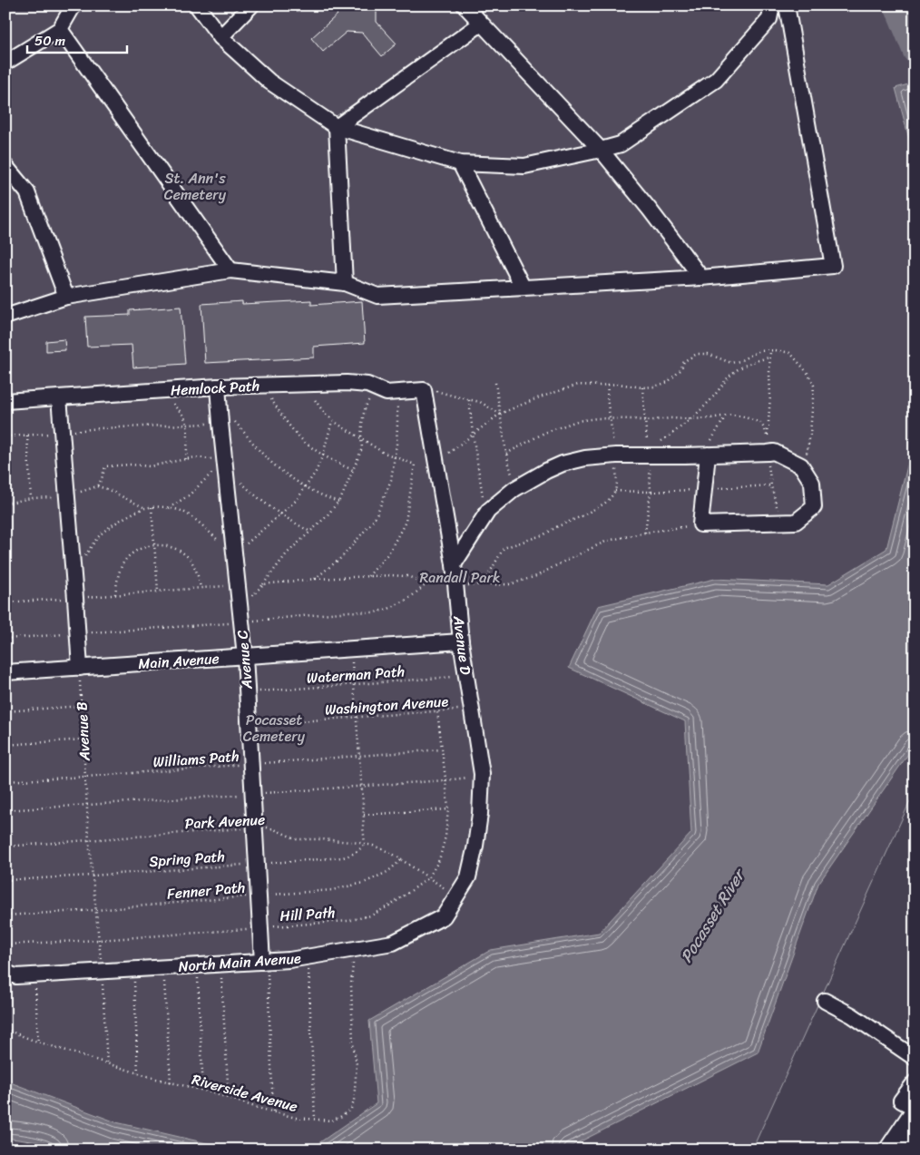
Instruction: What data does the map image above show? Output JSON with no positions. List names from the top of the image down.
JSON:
{
  "streets": {
    "street": [
      "Hemlock Path",
      "Avenue D",
      "Avenue C",
      "Main Avenue",
      "North Main Avenue"
    ],
    "path": [
      "Waterman Path",
      "Washington Avenue",
      "Avenue B",
      "Williams Path",
      "Park Avenue",
      "Spring Path",
      "Fenner Path",
      "Hill Path",
      "Riverside Avenue"
    ]
  },
  "crossings": [
    ["Hemlock Path", "Avenue D"],
    ["Hemlock Path", "Avenue C"],
    ["Avenue D", "Main Avenue"],
    ["Avenue D", "Waterman Path"],
    ["Avenue D", "Washington Avenue"],
    ["Avenue D", "Park Avenue"],
    ["Avenue D", "North Main Avenue"],
    ["Avenue C", "Main Avenue"],
    ["Avenue C", "Waterman Path"],
    ["Avenue C", "Washington Avenue"],
    ["Avenue C", "Williams Path"],
    ["Avenue C", "Park Avenue"],
    ["Avenue C", "Spring Path"],
    ["Avenue C", "Fenner Path"],
    ["Avenue C", "Hill Path"],
    ["Avenue C", "North Main Avenue"],
    ["Main Avenue", "Avenue B"],
    ["Washington Avenue", "Hill Path"],
    ["Avenue B", "Williams Path"],
    ["Avenue B", "Park Avenue"],
    ["Avenue B", "Spring Path"],
    ["Avenue B", "Fenner Path"],
    ["Avenue B", "Hill Path"],
    ["Avenue B", "North Main Avenue"],
    ["Avenue B", "Riverside Avenue"],
    ["Williams Path", "Hill Path"],
    ["Park Avenue", "Spring Path"],
    ["Park Avenue", "Fenner Path"],
    ["Park Avenue", "Hill Path"],
    ["Park Avenue", "North Main Avenue"],
    ["North Main Avenue", "Riverside Avenue"]
  ],
  "water": ["Pocasset River"],
  "parks": ["St. Ann's Cemetery", "Randall Park", "Pocasset Cemetery"],
  "scale_bar": "50 m"
}
